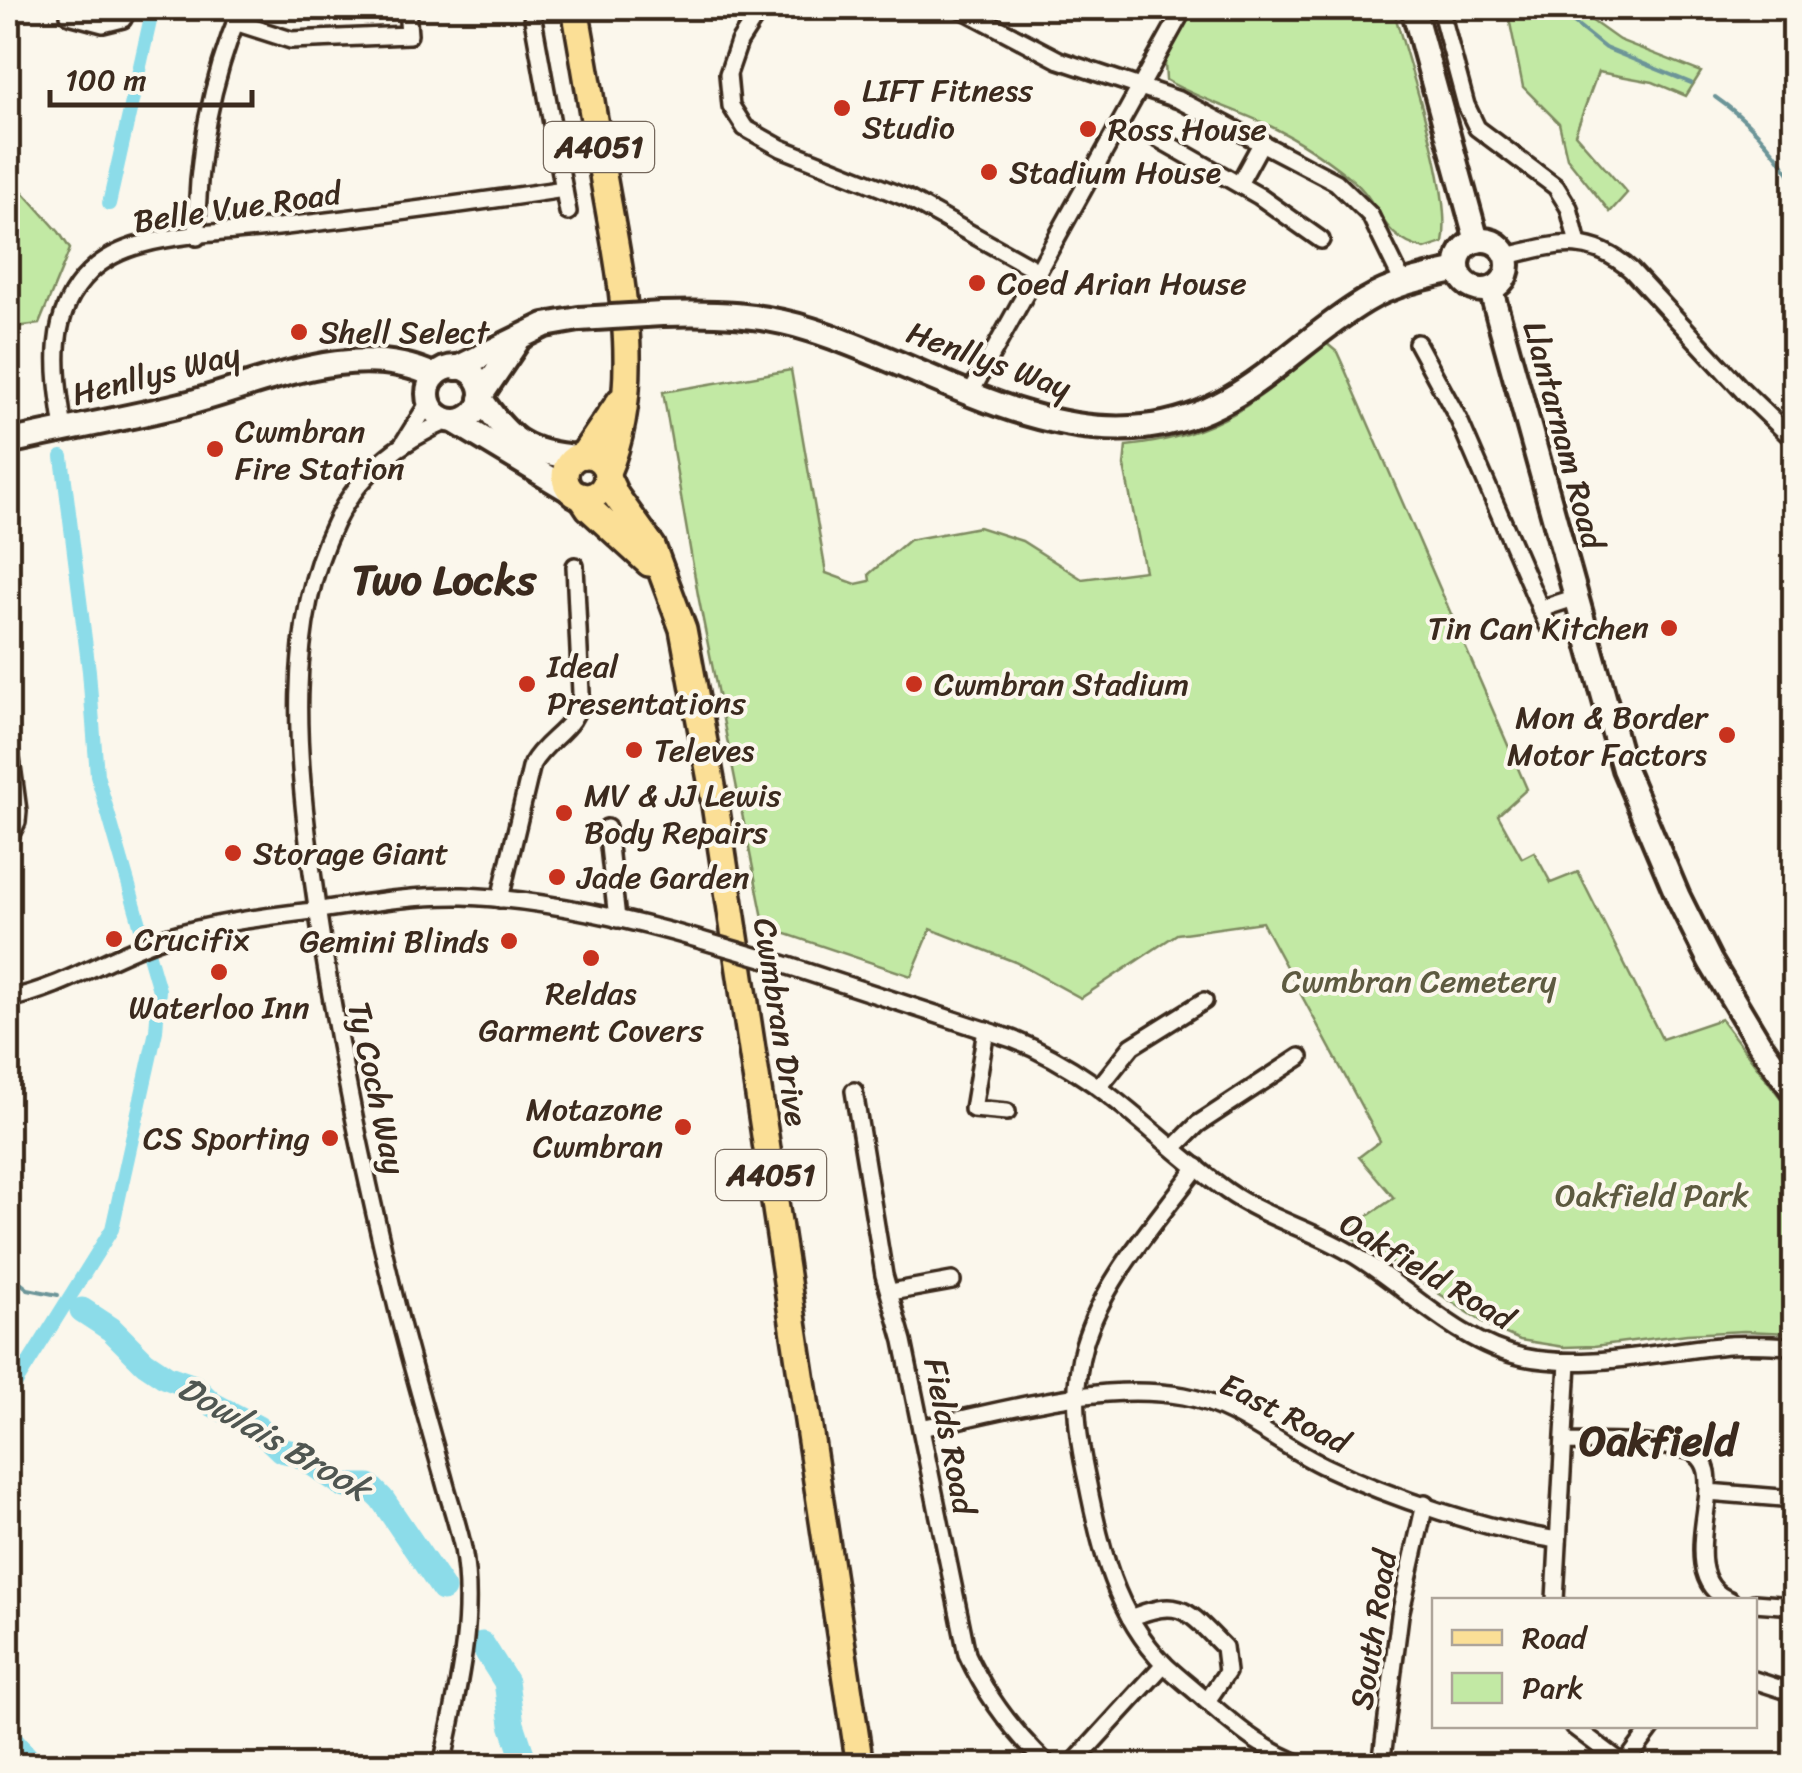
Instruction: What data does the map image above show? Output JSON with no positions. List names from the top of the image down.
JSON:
{
  "streets": {
    "main road": ["A4051", "Cwmbran Drive"],
    "street": [
      "Belle Vue Road",
      "Henllys Way",
      "Llantarnam Road",
      "Ty Coch Way",
      "Oakfield Road",
      "East Road",
      "Fields Road",
      "South Road"
    ]
  },
  "crossings": [
    ["A4051", "Cwmbran Drive"],
    ["Belle Vue Road", "Henllys Way"],
    ["Henllys Way", "Llantarnam Road"],
    ["Henllys Way", "Ty Coch Way"],
    ["Ty Coch Way", "Oakfield Road"],
    ["East Road", "Fields Road"],
    ["East Road", "South Road"]
  ],
  "districts": ["Two Locks", "Oakfield"],
  "water": ["Dowlais Brook"],
  "parks": ["Cwmbran Cemetery", "Oakfield Park"],
  "places": [
    "LIFT Fitness Studio",
    "Ross House",
    "Stadium House",
    "Coed Arian House",
    "Shell Select",
    "Cwmbran Fire Station",
    "Tin Can Kitchen",
    "Ideal Presentations",
    "Cwmbran Stadium",
    "Mon & Border Motor Factors",
    "Televes",
    "MV & JJ Lewis Body Repairs",
    "Storage Giant",
    "Jade Garden",
    "Crucifix",
    "Gemini Blinds",
    "Reldas Garment Covers",
    "Waterloo Inn",
    "Motazone Cwmbran",
    "CS Sporting"
  ],
  "legend": ["Road", "Park"],
  "scale_bar": "100 m"
}
